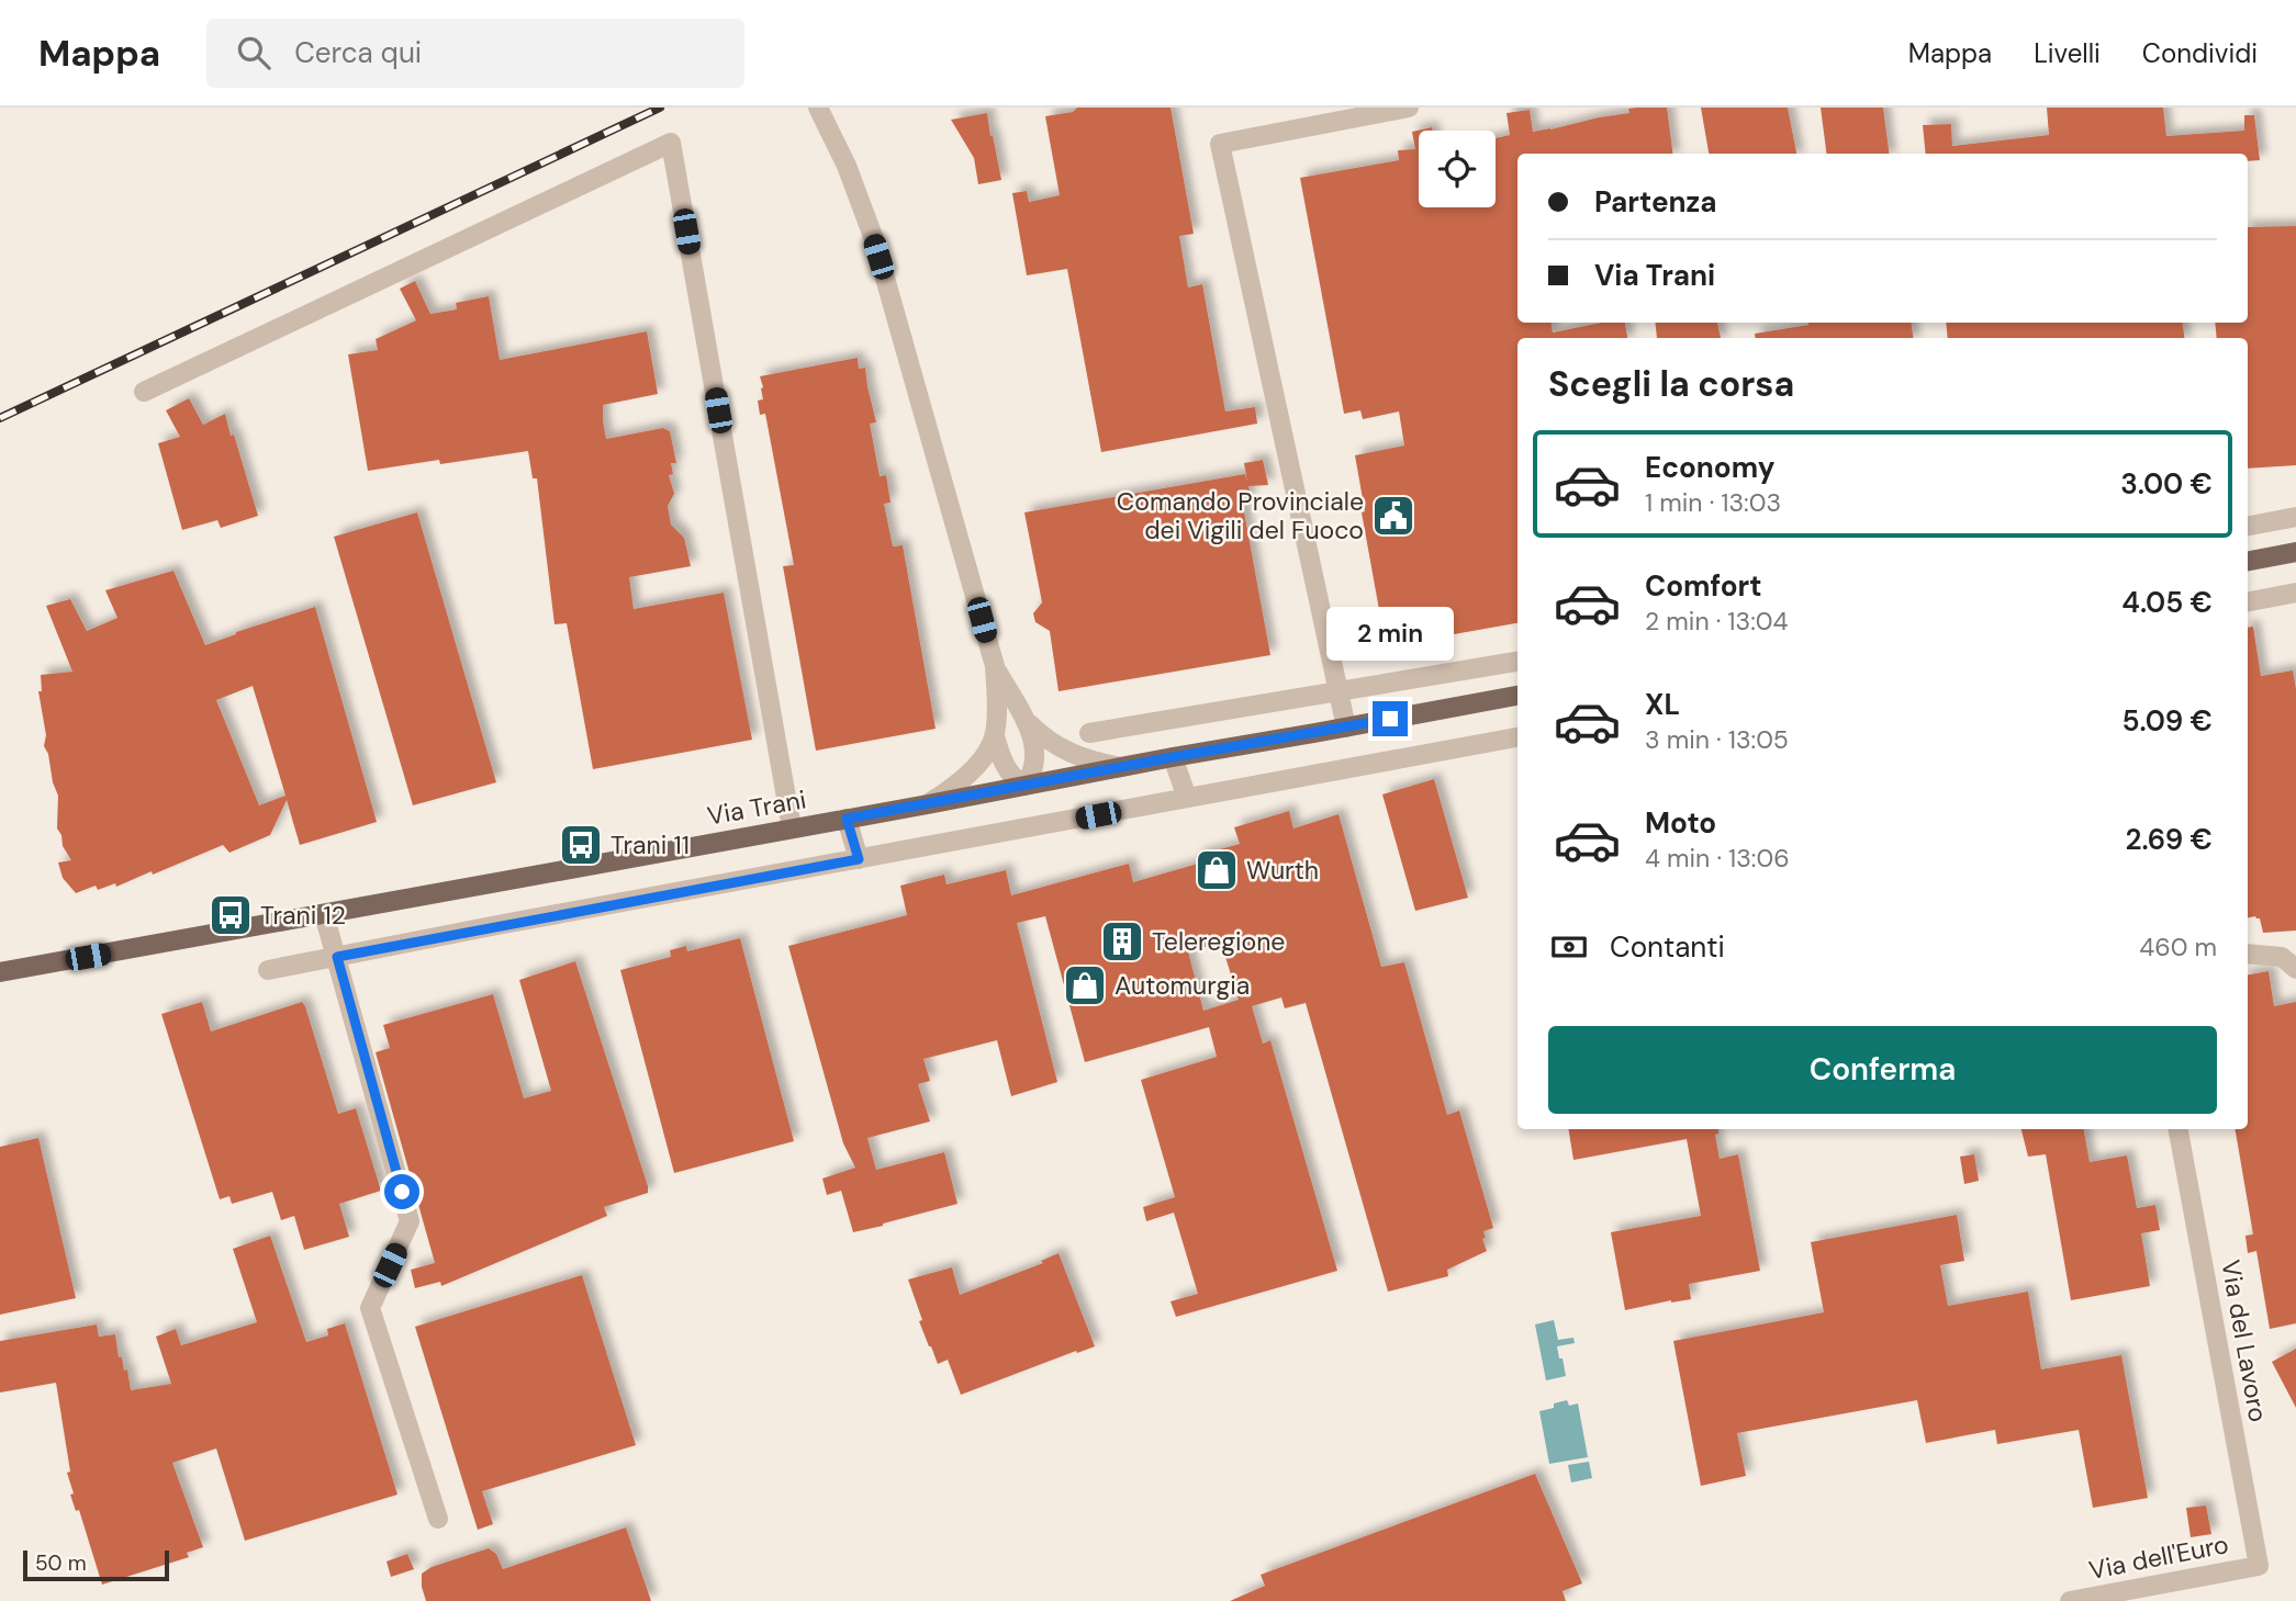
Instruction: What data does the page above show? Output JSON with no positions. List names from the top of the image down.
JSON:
{
  "streets": {
    "main road": ["Via Trani"],
    "street": ["Via del Lavoro", "Via dell'Euro"]
  },
  "crossings": [
    ["Via del Lavoro", "Via dell'Euro"]
  ],
  "places": {
    "public building": ["Comando Provinciale dei Vigili del Fuoco"],
    "bus stop": ["Trani 11", "Trani 12"],
    "shop": ["Wurth", "Automurgia"],
    "building": ["Teleregione"]
  },
  "scale_bar": "50 m",
  "page": {
    "header": "Mappa",
    "search": "Cerca qui",
    "nav": ["Mappa", "Livelli", "Condividi"],
    "banner": ["Partenza", "Via Trani"],
    "heading": "Scegli la corsa",
    "list": [
      {
        "name": "Economy",
        "note": "1 min · 13:03",
        "value": "3.00 €"
      },
      {
        "name": "Comfort",
        "note": "2 min · 13:04",
        "value": "4.05 €"
      },
      {
        "name": "XL",
        "note": "3 min · 13:05",
        "value": "5.09 €"
      },
      {
        "name": "Moto",
        "note": "4 min · 13:06",
        "value": "2.69 €"
      }
    ],
    "bubble": "2 min",
    "pay": ["Contanti", "460 m"],
    "buttons": "Conferma",
    "scale": "50 m"
  }
}
